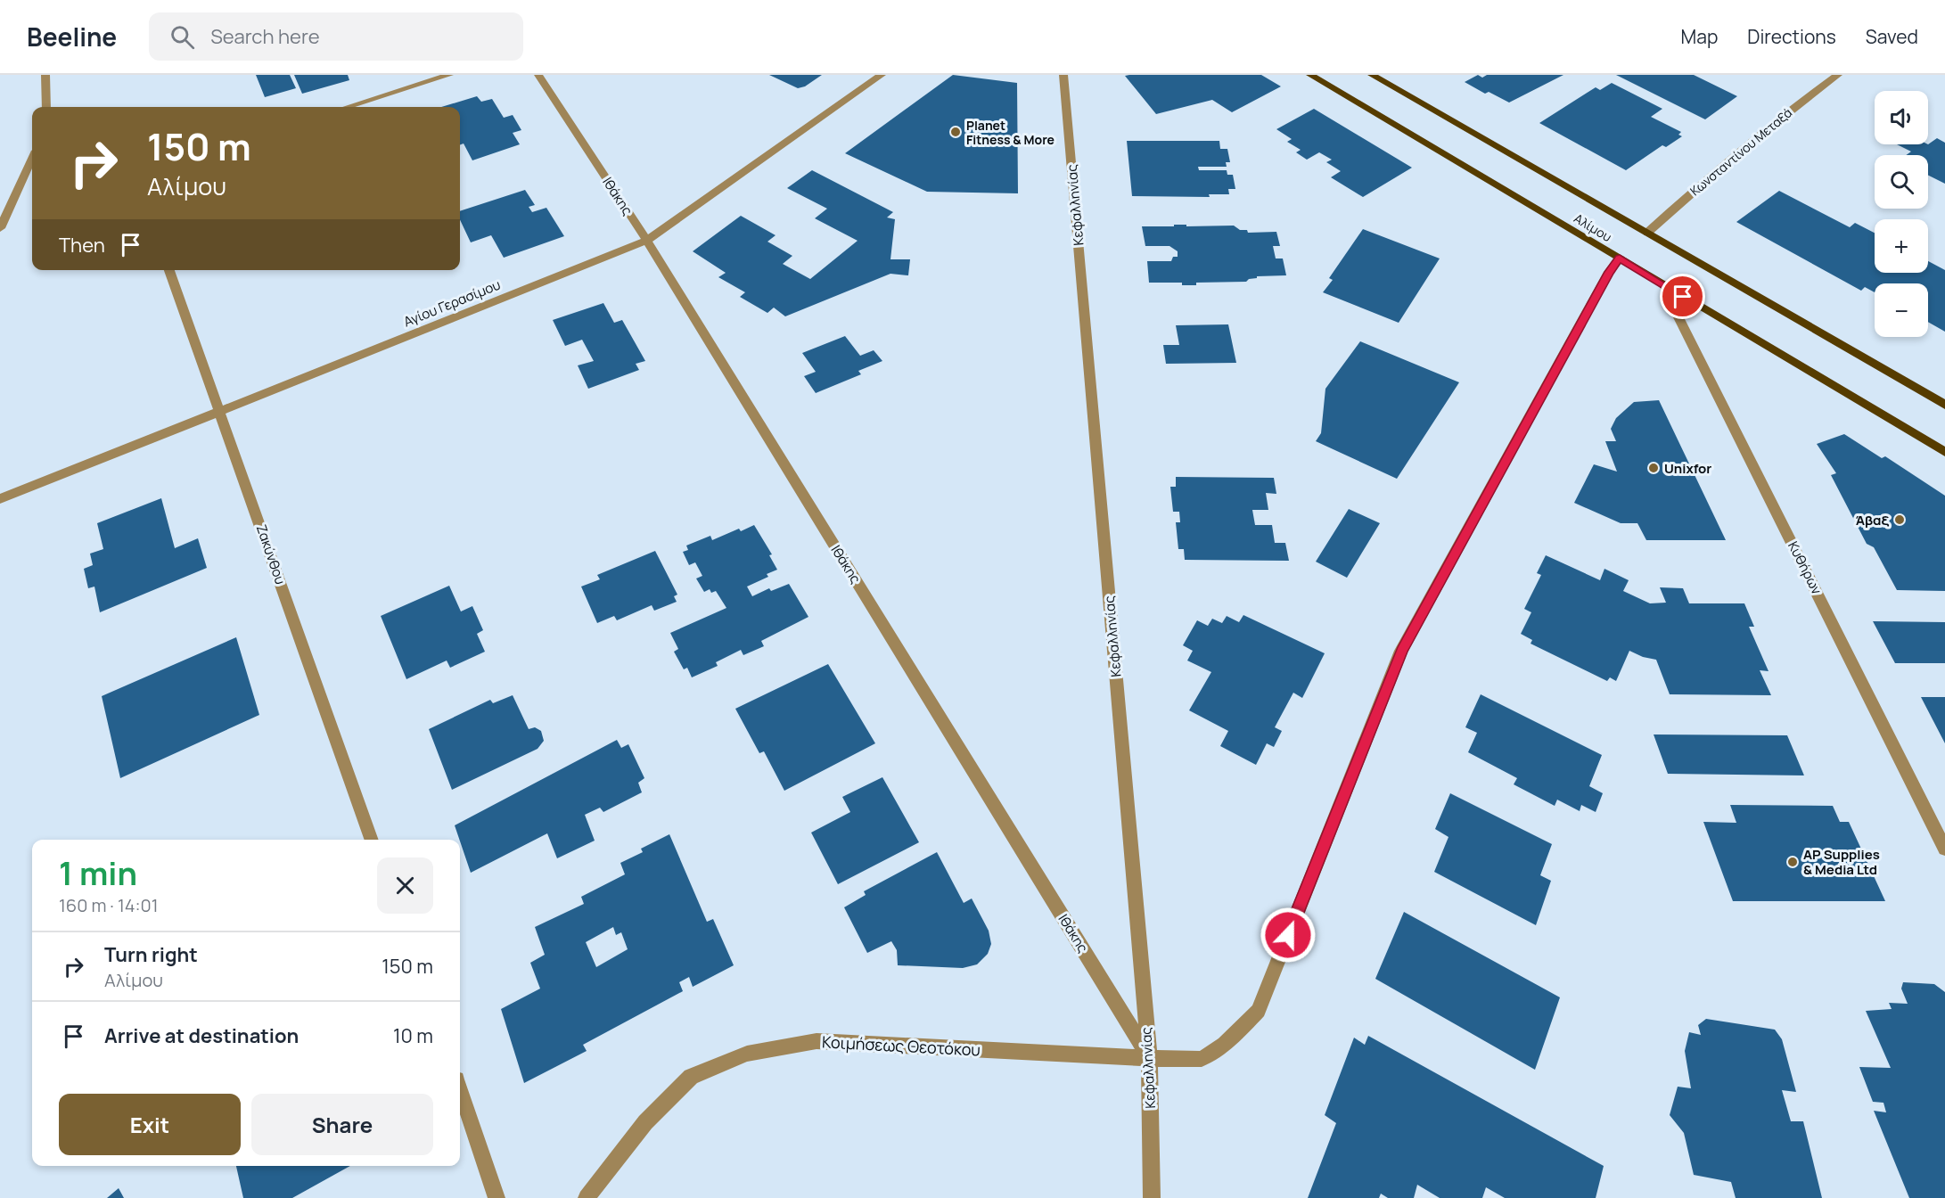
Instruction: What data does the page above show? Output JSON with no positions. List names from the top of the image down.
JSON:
{
  "streets": {
    "main road": ["Αλίμου"],
    "street": [
      "Κωνσταντίνου Μεταξά",
      "Ιθάκης",
      "Κεφαλληνίας",
      "Αγίου Γερασίμου",
      "Ζακύνθου",
      "Κυθήρων",
      "Κοιμήσεως Θεοτόκου"
    ]
  },
  "crossings": [
    ["Κωνσταντίνου Μεταξά", "Αλίμου"],
    ["Ιθάκης", "Κεφαλληνίας"],
    ["Ιθάκης", "Αγίου Γερασίμου"],
    ["Ιθάκης", "Κοιμήσεως Θεοτόκου"],
    ["Κεφαλληνίας", "Κοιμήσεως Θεοτόκου"],
    ["Αλίμου", "Κυθήρων"],
    ["Αγίου Γερασίμου", "Ζακύνθου"]
  ],
  "places": [
    "Planet Fitness & More",
    "Unixfor",
    "Άβαξ",
    "AP Supplies & Media Ltd"
  ],
  "page": {
    "header": "Beeline",
    "search": "Search here",
    "nav": ["Map", "Directions", "Saved"],
    "map_buttons": ["+", "−"],
    "turn": ["150 m", "Αλίμου"],
    "then": "Then",
    "heading": ["1 min", "160 m · 14:01"],
    "list": [
      {
        "name": "Turn right",
        "note": "Αλίμου",
        "value": "150 m"
      },
      {
        "name": "Arrive at destination",
        "value": "10 m"
      }
    ],
    "buttons": ["Exit", "Share"]
  }
}
